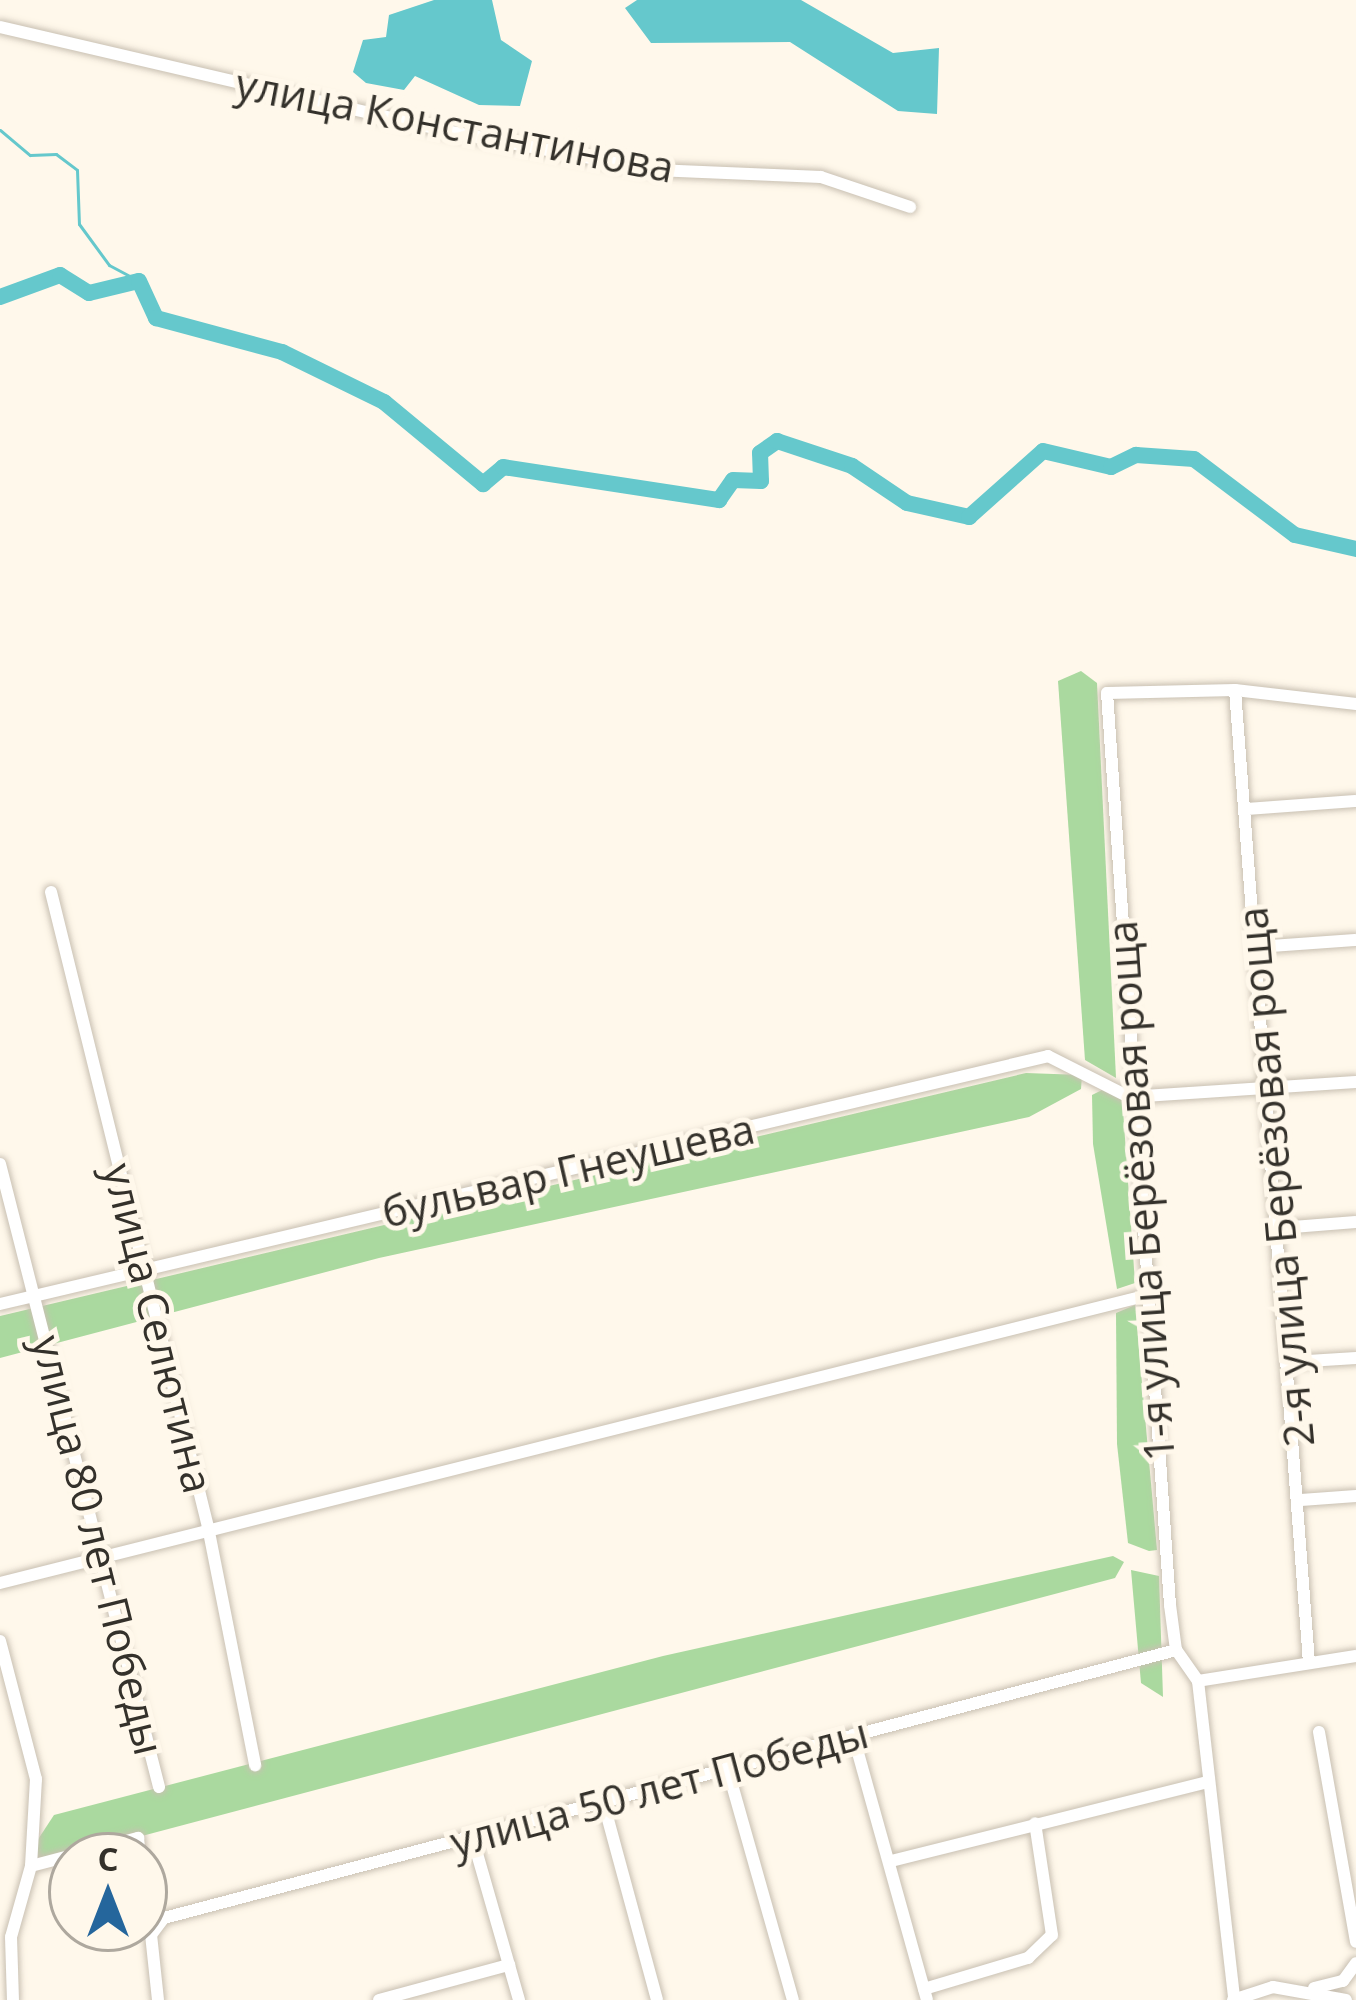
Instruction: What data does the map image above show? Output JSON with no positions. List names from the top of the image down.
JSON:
{
  "streets": {
    "street": [
      "улица Константинова",
      "бульвар Гнеушева",
      "2-я улица Берёзовая роща",
      "1-я улица Берёзовая роща",
      "улица Селютина",
      "улица 80 лет Победы",
      "улица 50 лет Победы"
    ]
  },
  "crossings": [
    ["бульвар Гнеушева", "1-я улица Берёзовая роща"],
    ["бульвар Гнеушева", "улица Селютина"],
    ["бульвар Гнеушева", "улица 80 лет Победы"],
    ["2-я улица Берёзовая роща", "1-я улица Берёзовая роща"],
    ["1-я улица Берёзовая роща", "улица 50 лет Победы"]
  ],
  "north": "top"
}
